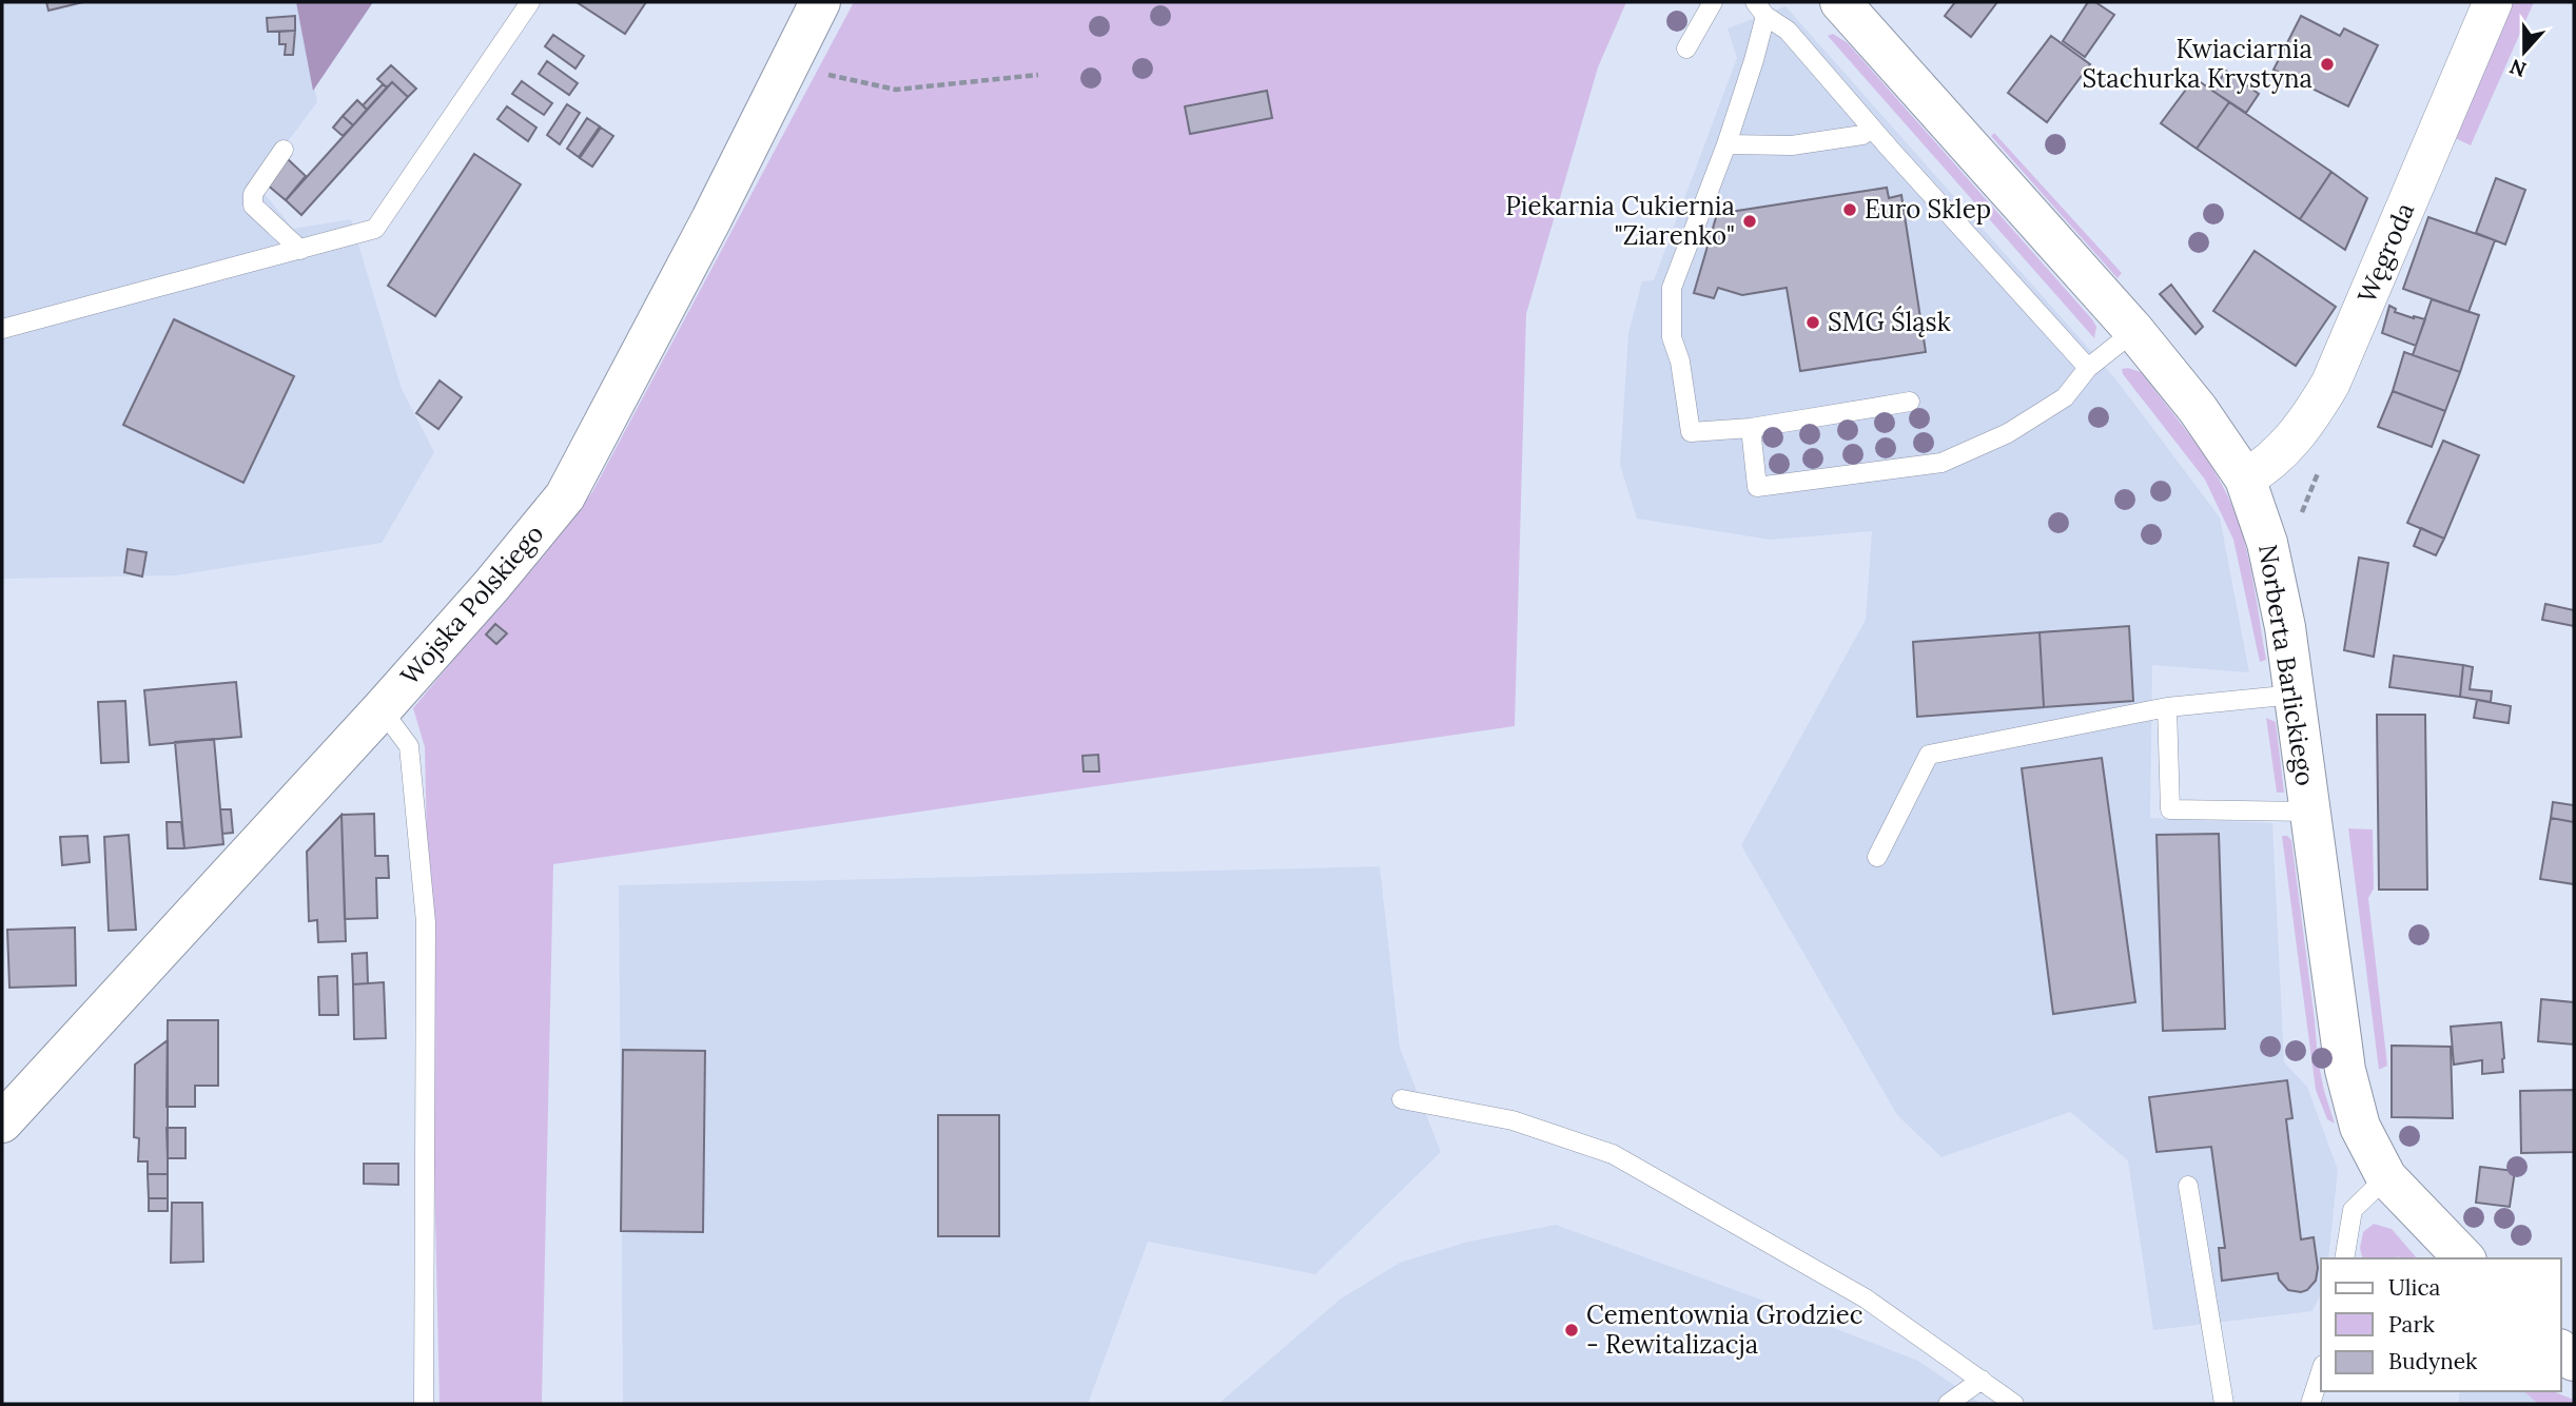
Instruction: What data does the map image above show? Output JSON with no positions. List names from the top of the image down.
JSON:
{
  "streets": {
    "street": ["Węgroda", "Wojska Polskiego", "Norberta Barlickiego"]
  },
  "crossings": [
    ["Węgroda", "Norberta Barlickiego"]
  ],
  "places": [
    "Kwiaciarnia Stachurka Krystyna",
    "Euro Sklep",
    "Piekarnia Cukiernia \"Ziarenko\"",
    "SMG Śląsk",
    "Cementownia Grodziec - Rewitalizacja"
  ],
  "legend": ["Ulica", "Park", "Budynek"],
  "north": "bottom"
}
